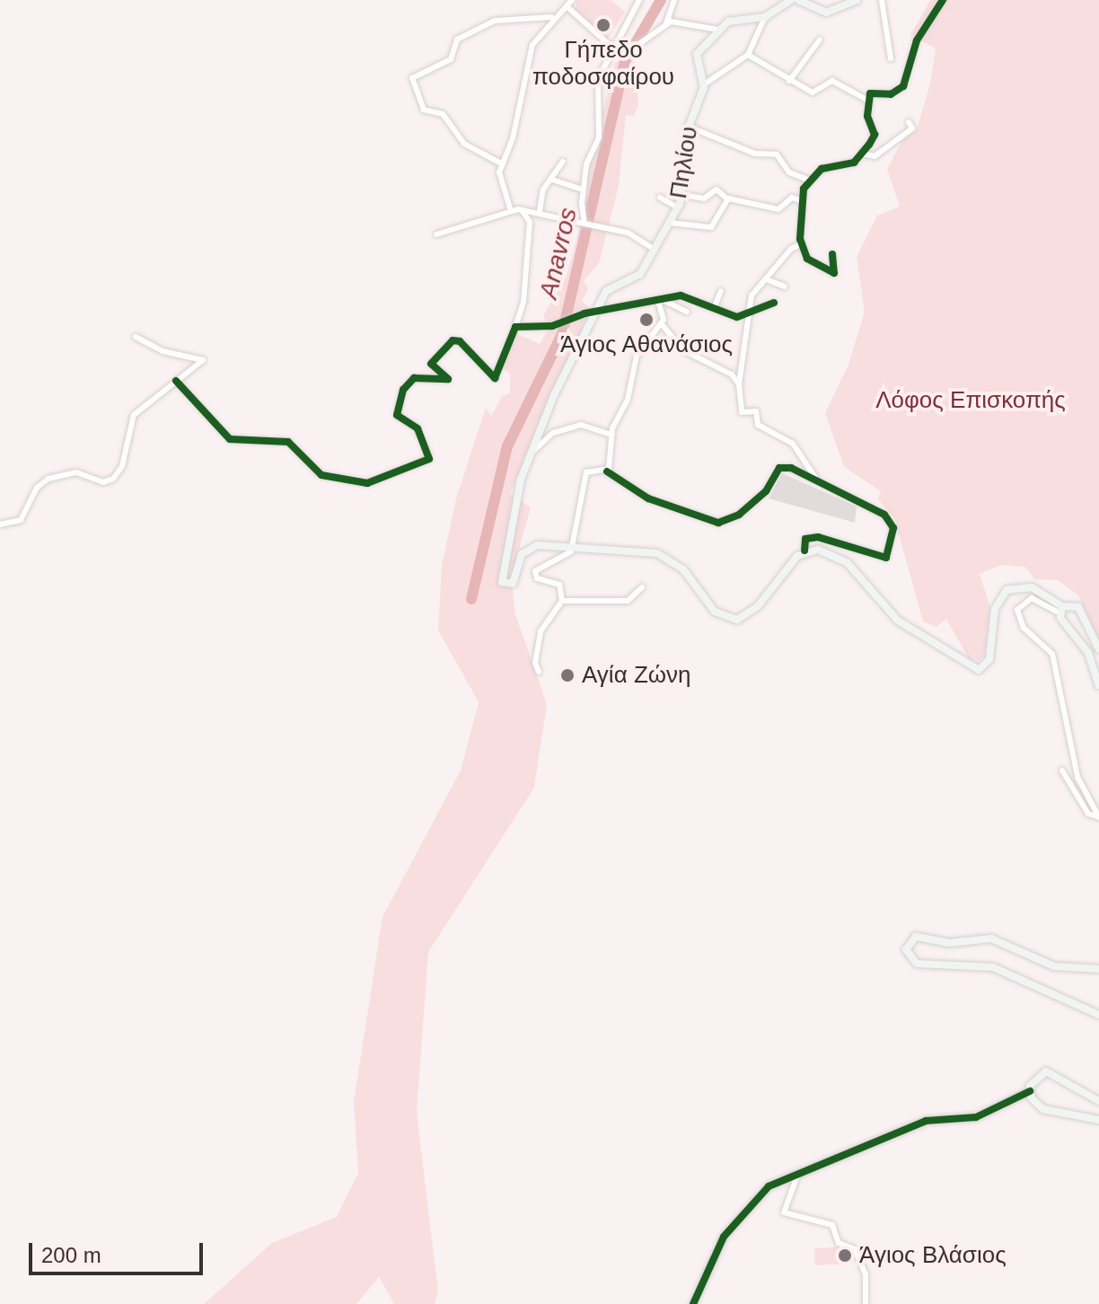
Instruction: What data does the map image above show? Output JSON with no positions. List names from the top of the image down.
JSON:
{
  "streets": {
    "main road": ["Πηλίου"]
  },
  "water": ["Anavros"],
  "parks": ["Λόφος Επισκοπής"],
  "places": [
    "Γήπεδο ποδοσφαίρου",
    "Άγιος Αθανάσιος",
    "Αγία Ζώνη",
    "Άγιος Βλάσιος"
  ],
  "scale_bar": "200 m"
}
